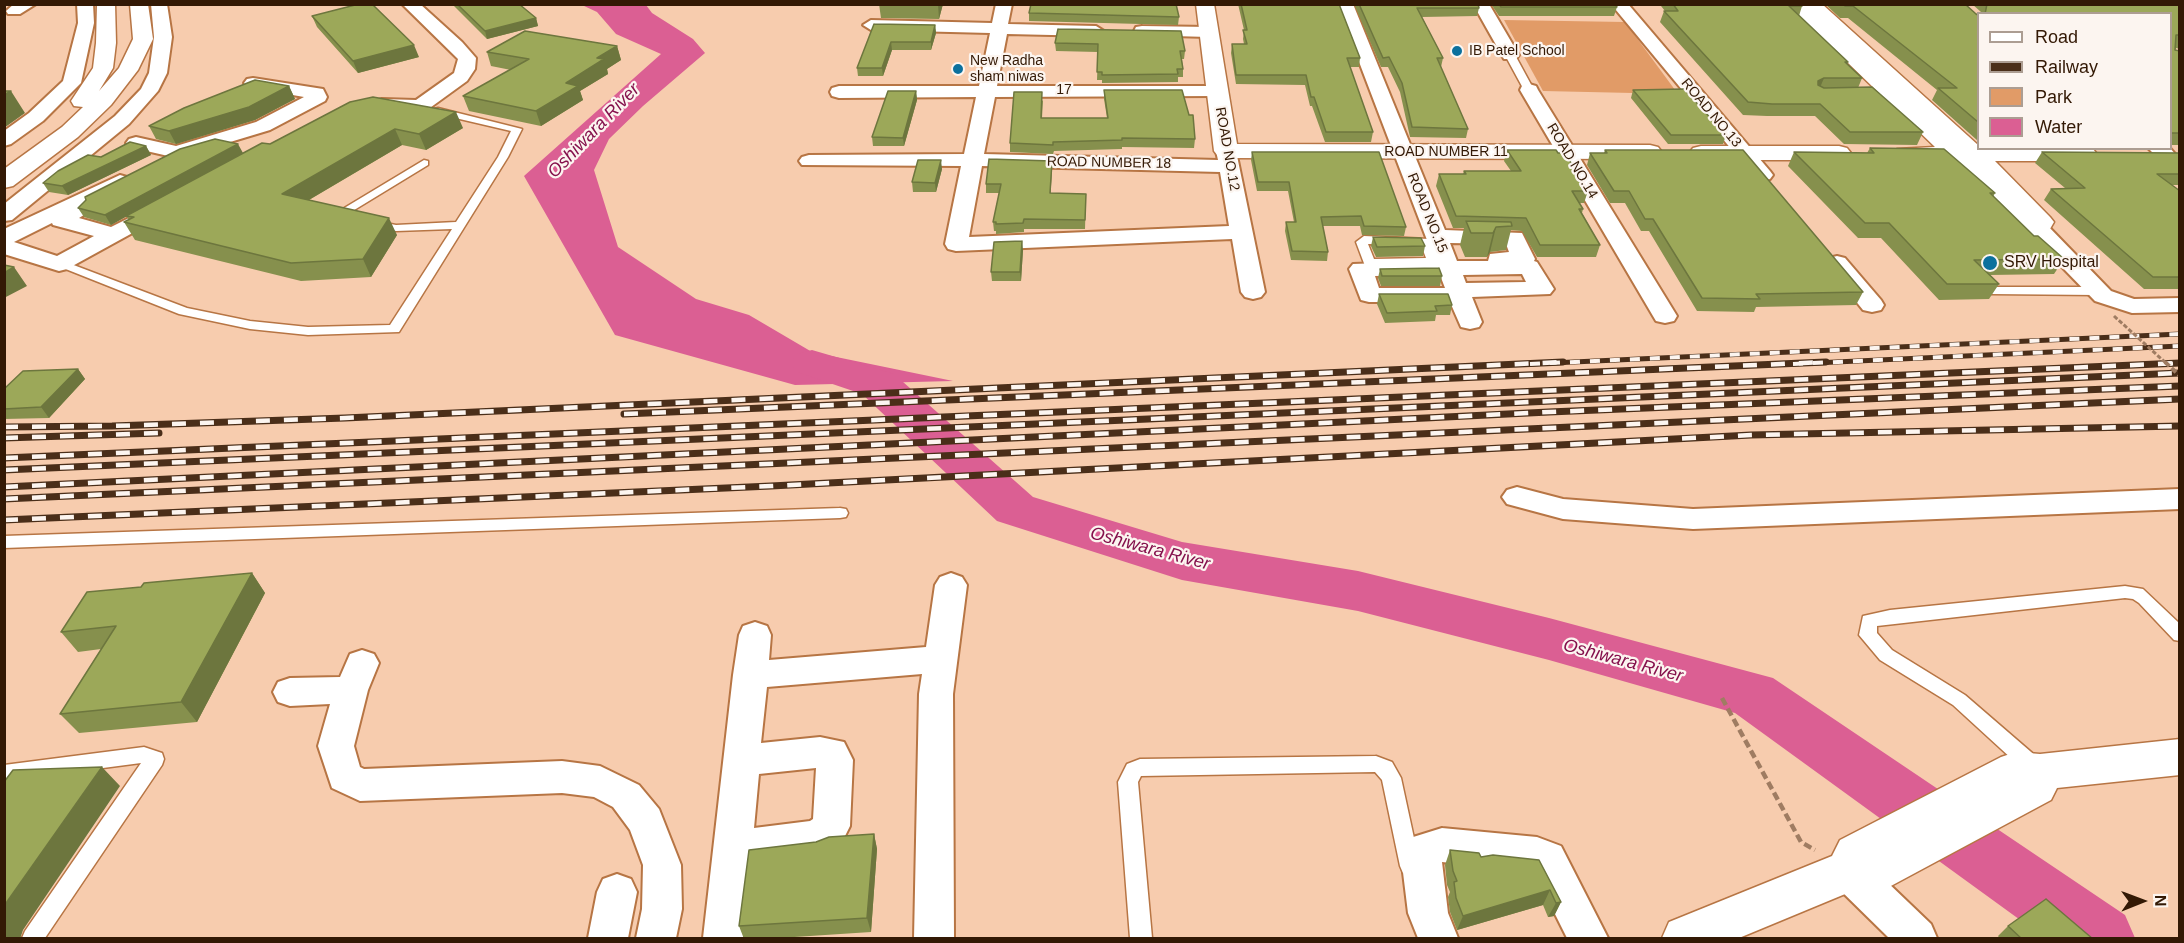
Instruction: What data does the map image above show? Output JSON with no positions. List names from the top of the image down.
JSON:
{
  "streets": {
    "street": [
      "17",
      "ROAD NO.13",
      "ROAD NO.12",
      "ROAD NUMBER 11",
      "ROAD NO.14",
      "ROAD NUMBER 18",
      "ROAD NO.15"
    ]
  },
  "crossings": [
    ["17", "ROAD NO.12"],
    ["ROAD NO.13", "ROAD NUMBER 11"],
    ["ROAD NO.12", "ROAD NUMBER 11"],
    ["ROAD NO.12", "ROAD NUMBER 18"],
    ["ROAD NUMBER 11", "ROAD NO.14"],
    ["ROAD NUMBER 11", "ROAD NUMBER 18"],
    ["ROAD NUMBER 11", "ROAD NO.15"]
  ],
  "water": ["Oshiwara River"],
  "places": ["IB Patel School", "New Radha sham niwas", "SRV Hospital"],
  "legend": [
    "Road",
    "Railway",
    "Park",
    "Water"
  ],
  "north": "right"
}
